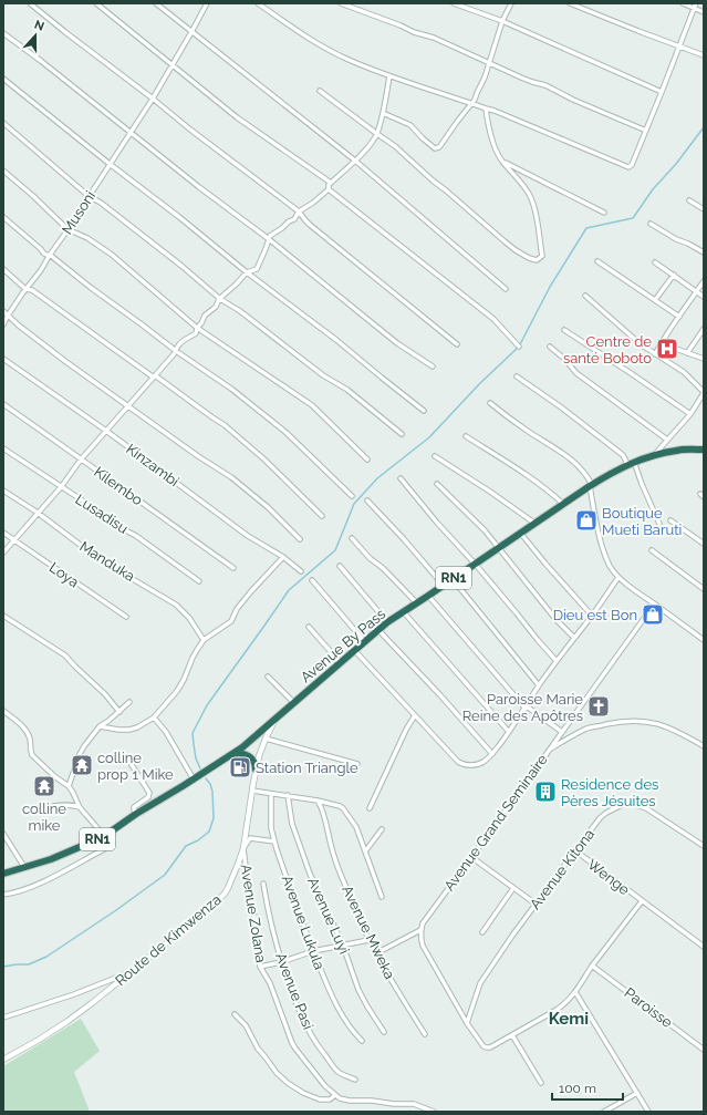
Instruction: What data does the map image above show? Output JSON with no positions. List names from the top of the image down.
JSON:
{
  "streets": {
    "highway": ["RN1", "Avenue By Pass"],
    "street": [
      "Musoni",
      "Kinzambi",
      "Kilembo",
      "Lusadisu",
      "Manduka",
      "Loya",
      "Avenue Grand Seminaire",
      "Avenue Kitona",
      "Wenge",
      "Avenue Zolana",
      "Avenue Luyi",
      "Avenue Lukula",
      "Avenue Mweka",
      "Route de Kimwenza",
      "Avenue Pasi",
      "Paroisse"
    ]
  },
  "crossings": [
    ["Avenue By Pass", "Route de Kimwenza"],
    ["Avenue Kitona", "Wenge"],
    ["Avenue Zolana", "Route de Kimwenza"]
  ],
  "districts": ["Kemi"],
  "places": {
    "hospital": ["Centre de santé Boboto"],
    "shop": ["Boutique Mueti Baruti", "Dieu est Bon"],
    "church": ["Paroisse Marie Reine des Apôtres"],
    "temple": ["colline prop 1 Mike", "colline mike"],
    "fuel station": ["Station Triangle"],
    "building": ["Residence des Pères Jésuites"]
  },
  "scale_bar": "100 m",
  "north": "top"
}
